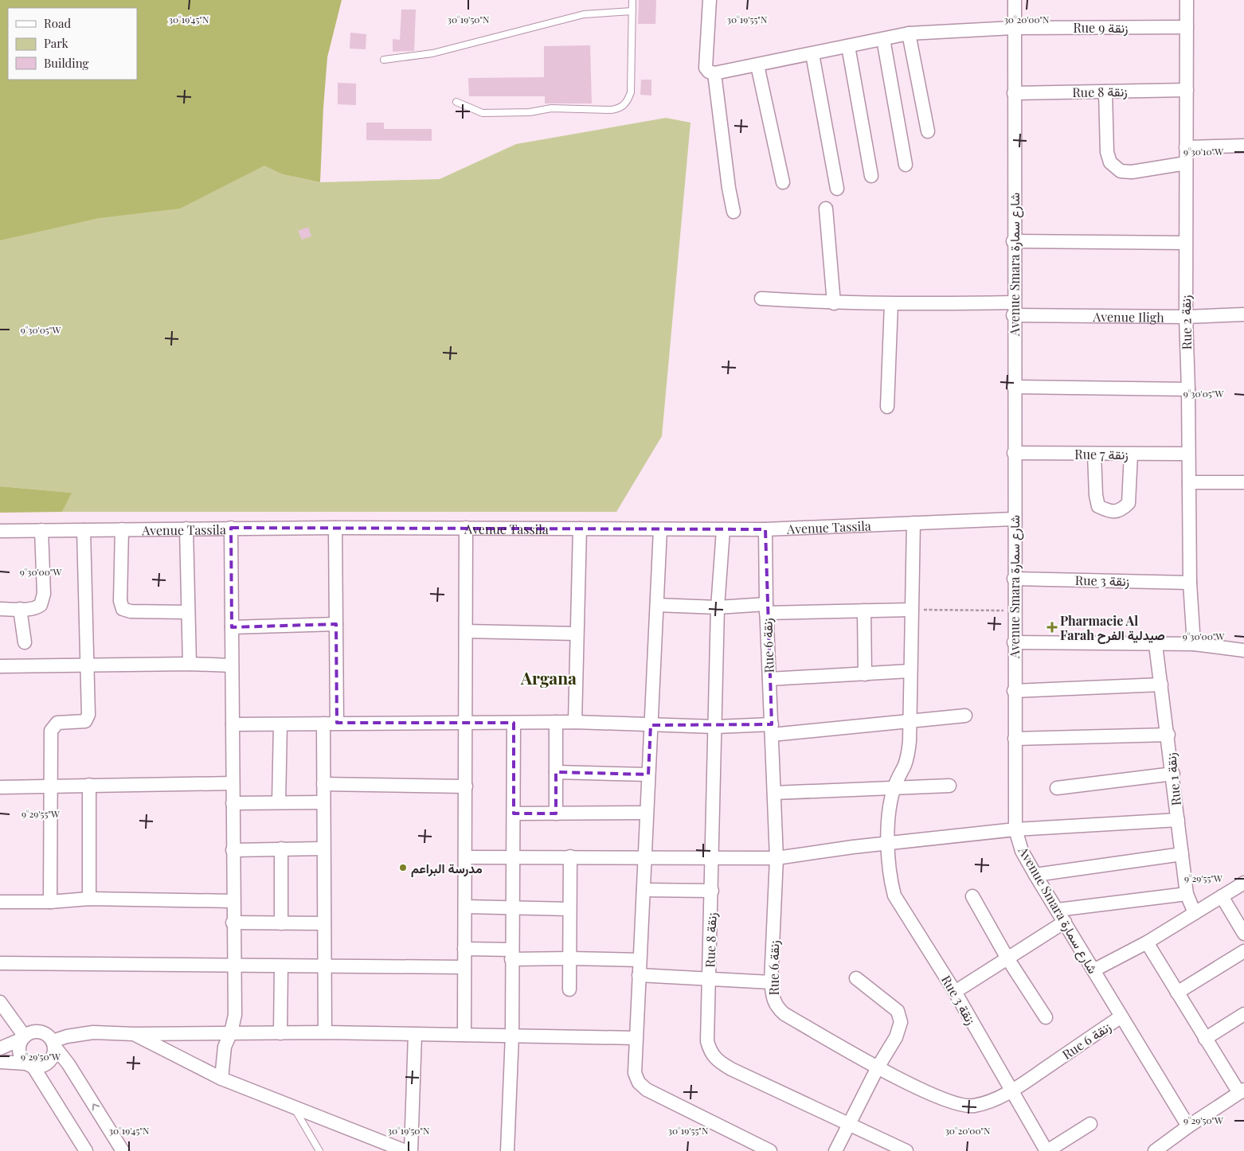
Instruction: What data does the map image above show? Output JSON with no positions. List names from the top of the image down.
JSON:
{
  "streets": {
    "street": [
      "Rue 9 زنقة",
      "Rue 8 زنقة",
      "Avenue Smara شارع سمارة",
      "Avenue Iligh",
      "Rue 2 زنقة",
      "Rue 7 زنقة",
      "Avenue Tassila",
      "Rue 3 زنقة",
      "Rue 6 زنقة",
      "Rue 1 زنقة"
    ]
  },
  "crossings": [
    ["Rue 9 زنقة", "Avenue Smara شارع سمارة"],
    ["Rue 9 زنقة", "Rue 2 زنقة"],
    ["Rue 8 زنقة", "Avenue Smara شارع سمارة"],
    ["Rue 8 زنقة", "Rue 2 زنقة"],
    ["Rue 8 زنقة", "Avenue Tassila"],
    ["Avenue Smara شارع سمارة", "Avenue Iligh"],
    ["Avenue Smara شارع سمارة", "Rue 7 زنقة"],
    ["Avenue Smara شارع سمارة", "Avenue Tassila"],
    ["Avenue Smara شارع سمارة", "Rue 3 زنقة"],
    ["Avenue Smara شارع سمارة", "Rue 6 زنقة"],
    ["Avenue Iligh", "Rue 2 زنقة"],
    ["Rue 2 زنقة", "Rue 7 زنقة"],
    ["Rue 2 زنقة", "Rue 3 زنقة"],
    ["Avenue Tassila", "Rue 3 زنقة"],
    ["Avenue Tassila", "Rue 6 زنقة"],
    ["Rue 3 زنقة", "Rue 6 زنقة"]
  ],
  "districts": ["Argana"],
  "places": {
    "health": ["Pharmacie Al Farah صيدلية الفرح"],
    "other": ["مدرسة البراعم"]
  },
  "legend": ["Road", "Park", "Building"],
  "coordinates": [
    "30°19'45\"N",
    "30°19'50\"N",
    "30°19'55\"N",
    "30°20'00\"N",
    "9°30'10\"W",
    "9°30'05\"W",
    "9°30'00\"W",
    "9°29'55\"W",
    "9°29'50\"W"
  ]
}
